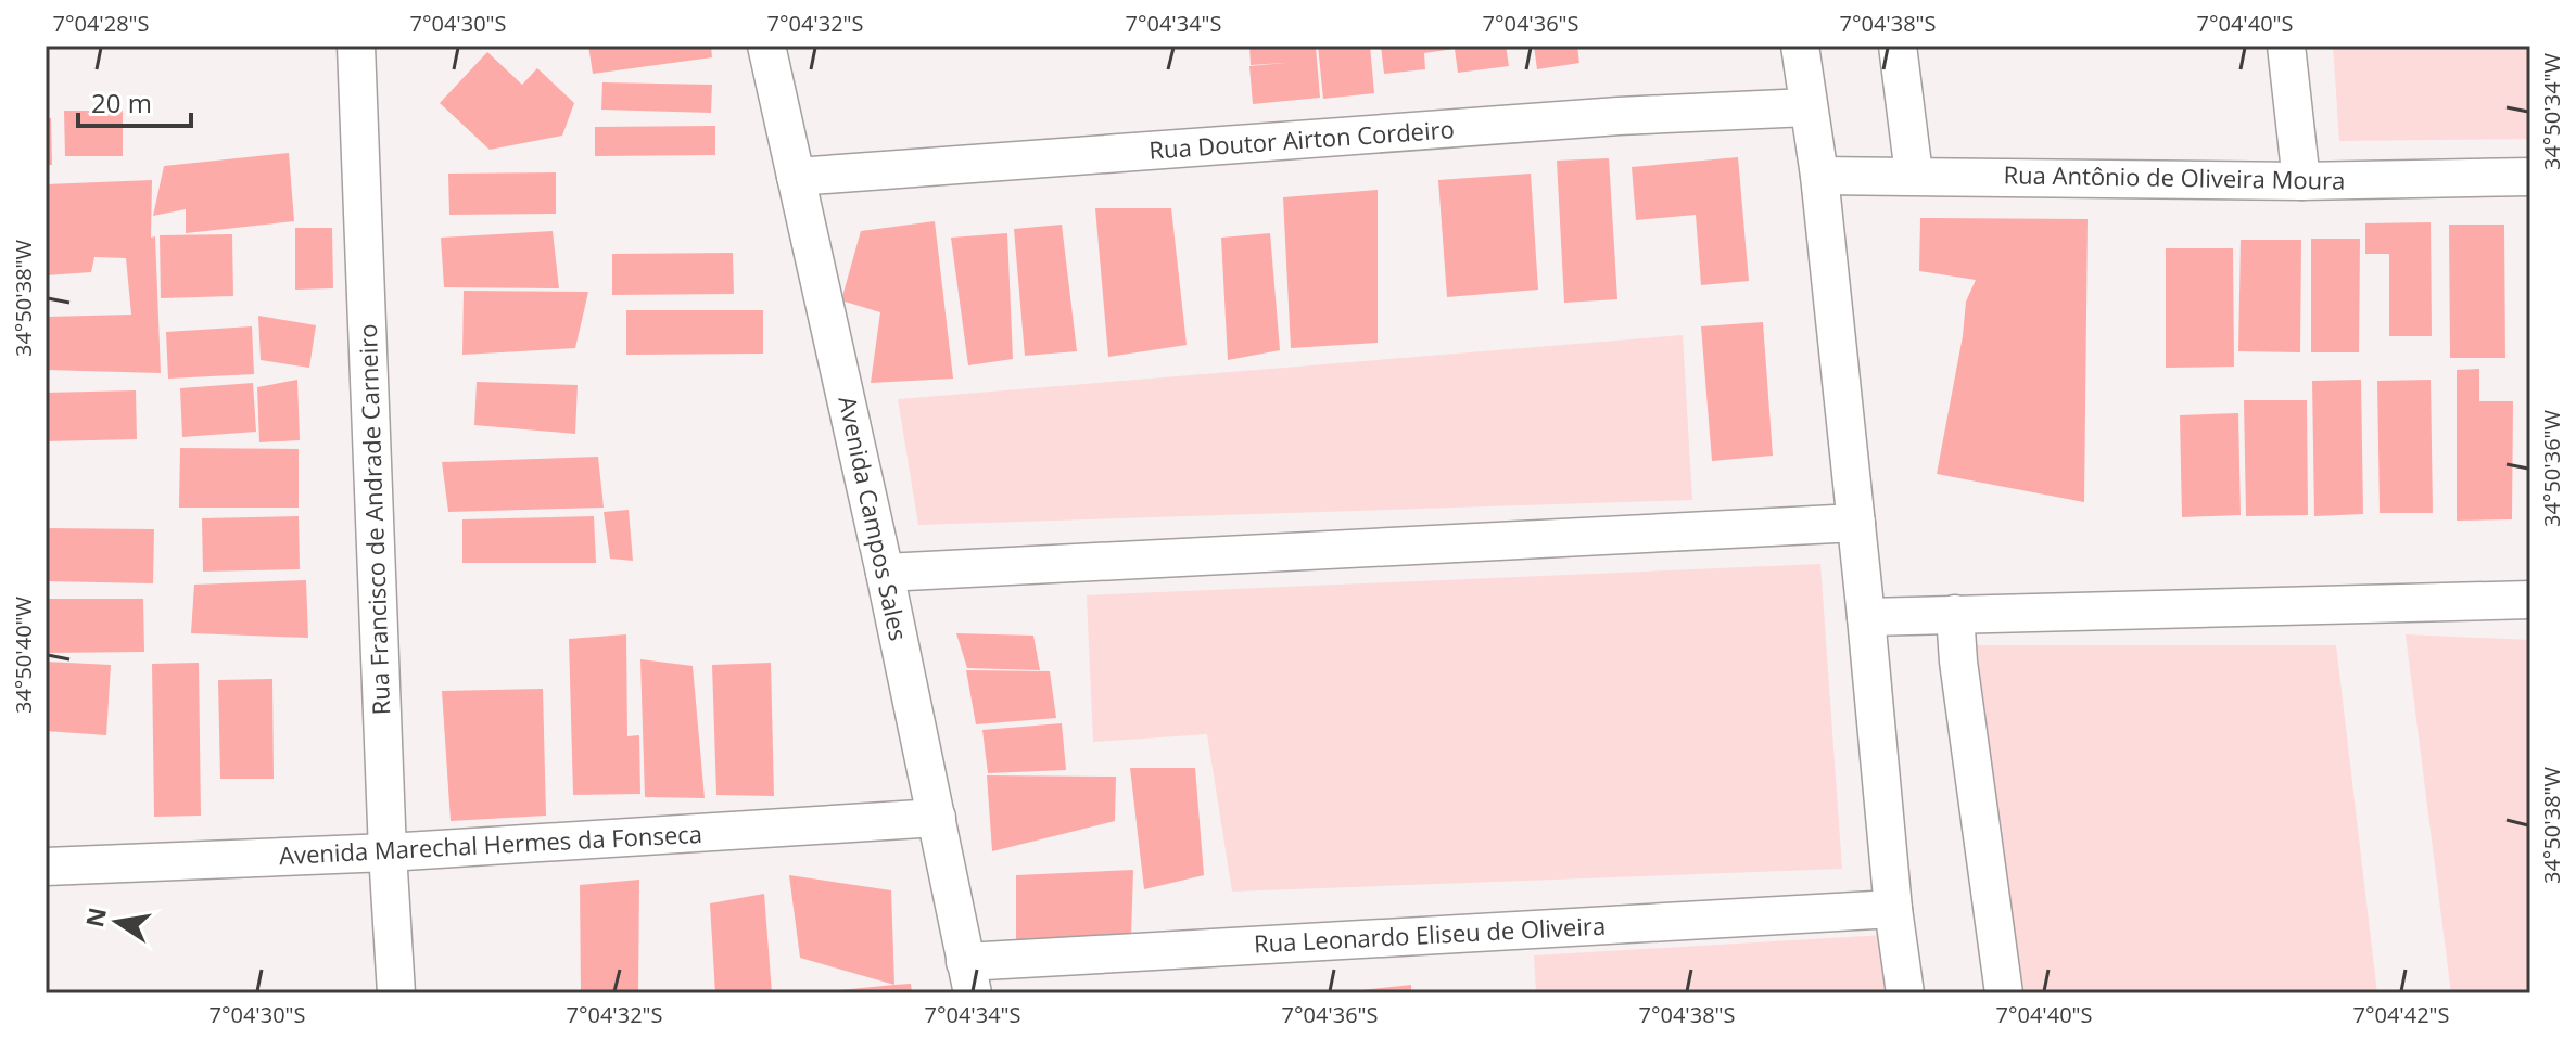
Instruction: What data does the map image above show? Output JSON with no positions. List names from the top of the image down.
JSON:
{
  "streets": {
    "street": [
      "Rua Doutor Airton Cordeiro",
      "Rua Antônio de Oliveira Moura",
      "Avenida Campos Sales",
      "Rua Francisco de Andrade Carneiro",
      "Avenida Marechal Hermes da Fonseca",
      "Rua Leonardo Eliseu de Oliveira"
    ]
  },
  "crossings": [
    ["Rua Doutor Airton Cordeiro", "Avenida Campos Sales"],
    ["Avenida Campos Sales", "Avenida Marechal Hermes da Fonseca"],
    ["Avenida Campos Sales", "Rua Leonardo Eliseu de Oliveira"],
    ["Rua Francisco de Andrade Carneiro", "Avenida Marechal Hermes da Fonseca"]
  ],
  "scale_bar": "20 m",
  "north": "left",
  "coordinates": [
    "7°04'28\"S",
    "7°04'30\"S",
    "7°04'32\"S",
    "7°04'34\"S",
    "7°04'36\"S",
    "7°04'38\"S",
    "7°04'40\"S",
    "34°50'34\"W",
    "34°50'38\"W",
    "34°50'36\"W",
    "34°50'40\"W",
    "7°04'42\"S"
  ]
}
